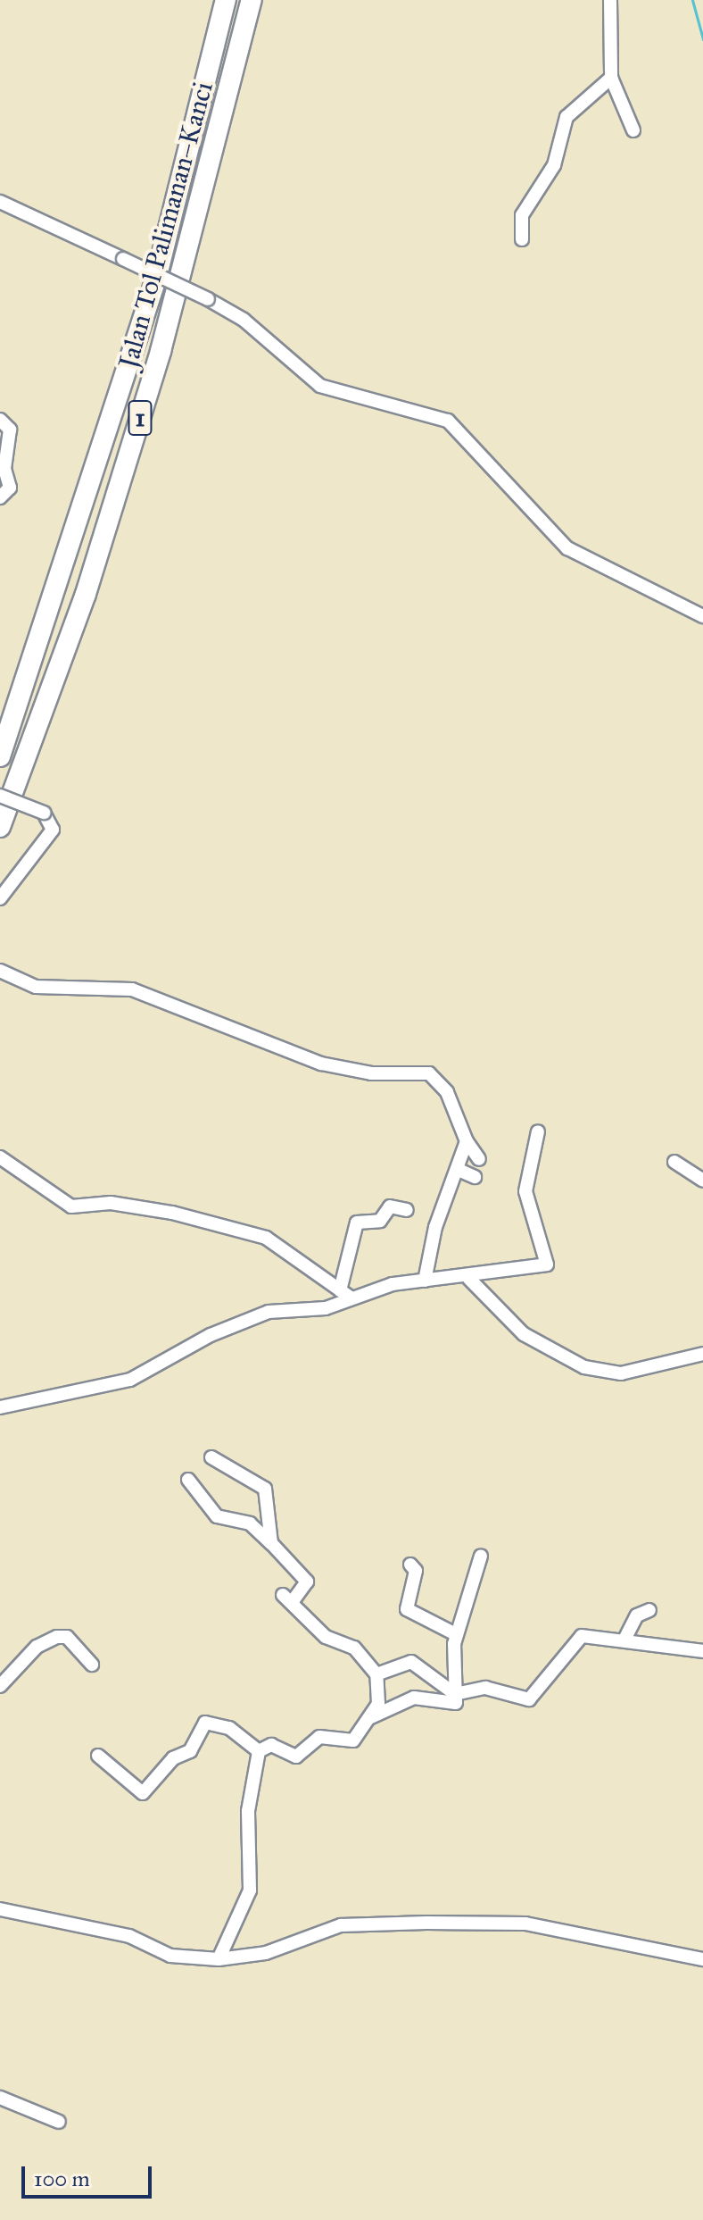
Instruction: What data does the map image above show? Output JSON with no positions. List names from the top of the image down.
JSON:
{
  "streets": {
    "highway": ["Jalan Tol Palimanan–Kanci", "1"]
  },
  "scale_bar": "100 m"
}
